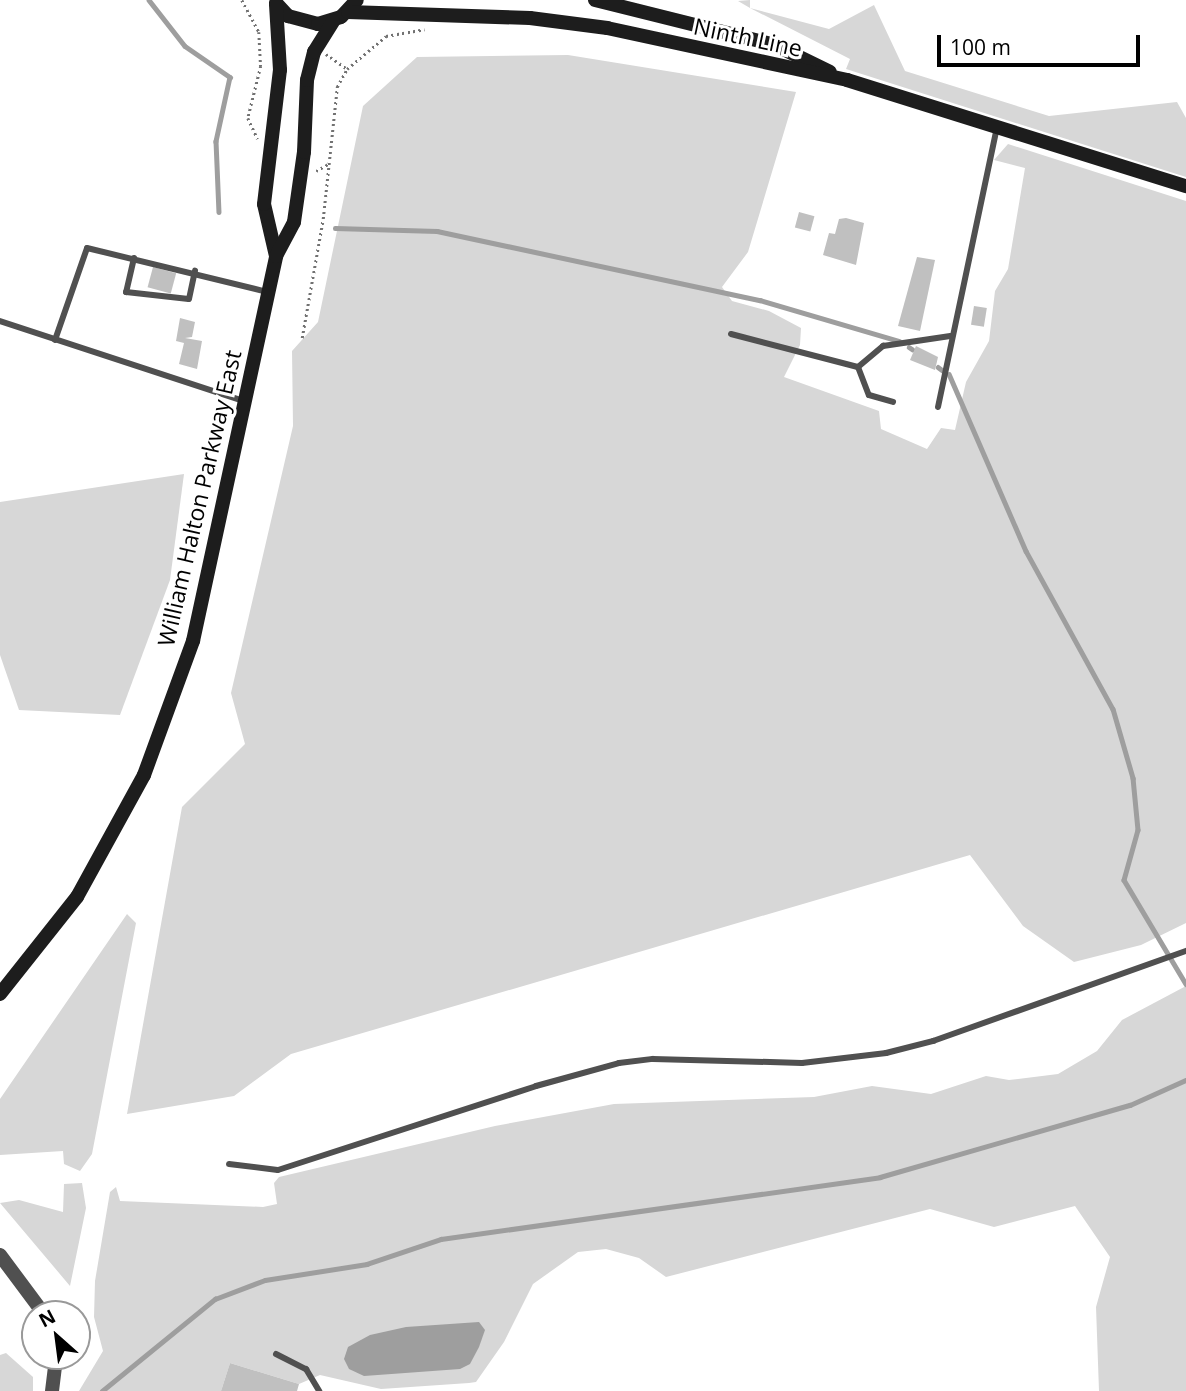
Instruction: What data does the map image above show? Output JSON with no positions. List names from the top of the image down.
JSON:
{
  "streets": {
    "main road": ["Ninth Line", "William Halton Parkway East"]
  },
  "scale_bar": "100 m",
  "north": "top left"
}
